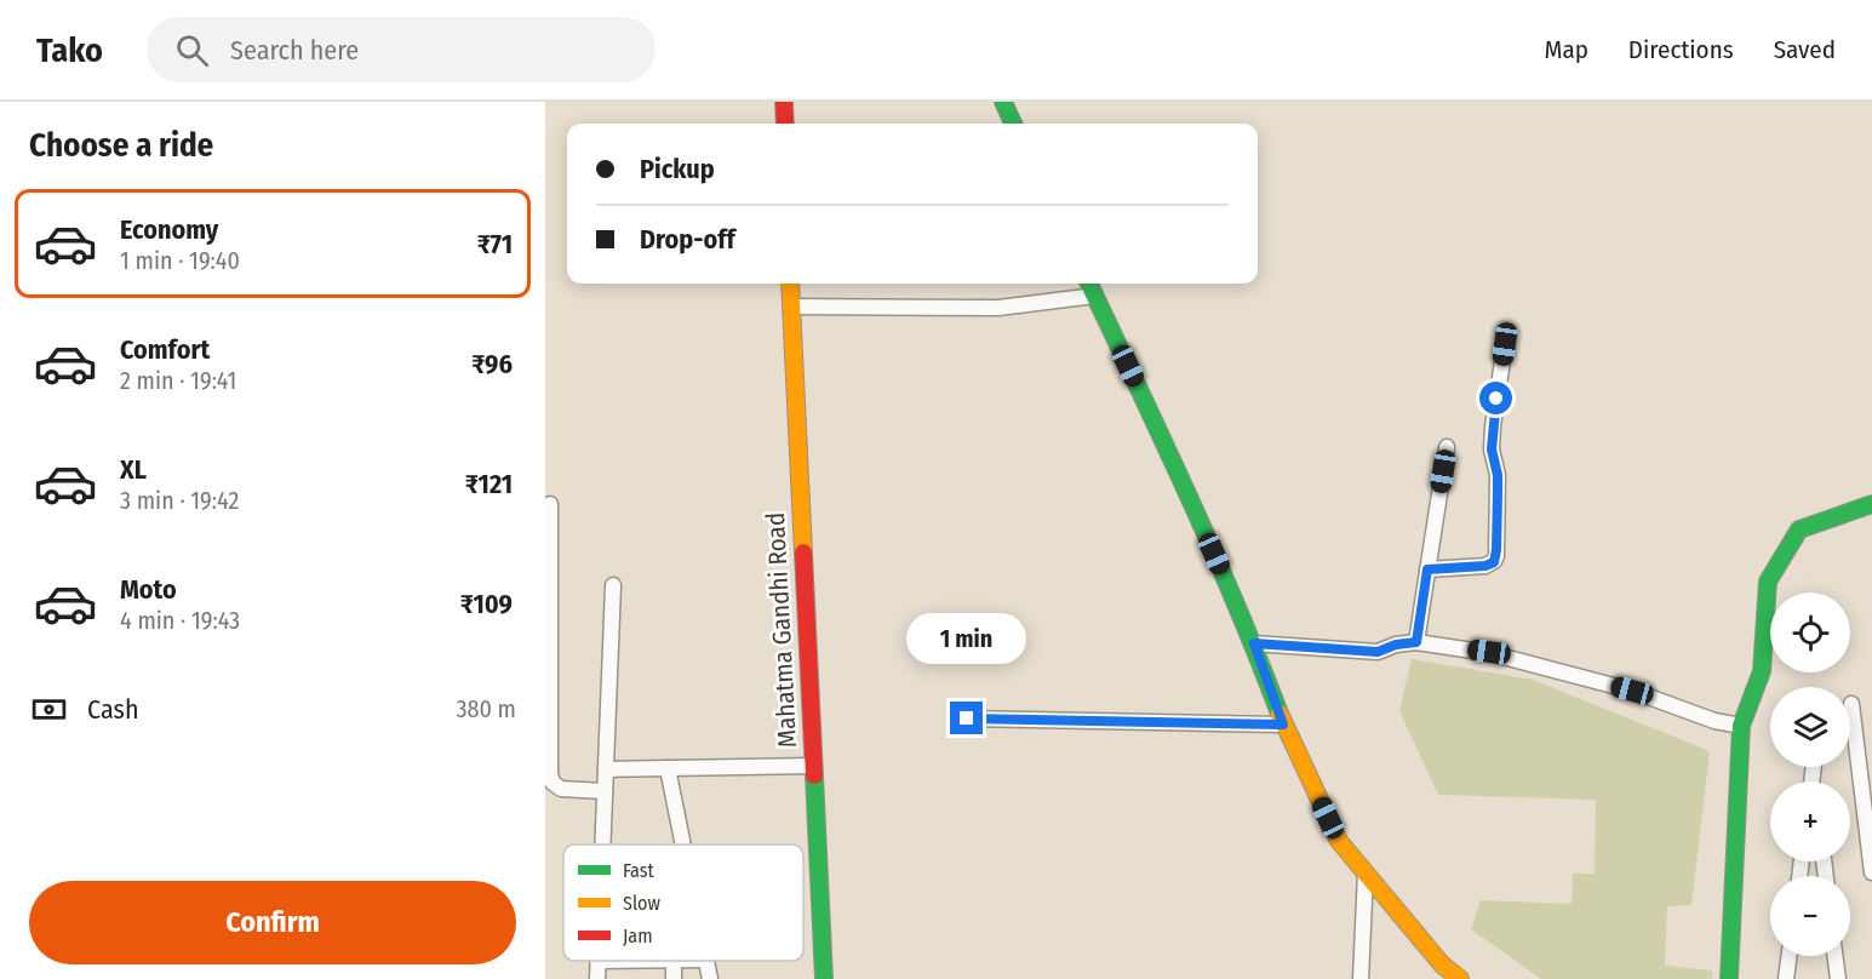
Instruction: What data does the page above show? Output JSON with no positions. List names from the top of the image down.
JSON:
{
  "streets": {
    "street": ["Mahatma Gandhi Road"]
  },
  "legend": ["Fast", "Slow", "Jam"],
  "page": {
    "header": "Tako",
    "search": "Search here",
    "nav": ["Map", "Directions", "Saved"],
    "heading": "Choose a ride",
    "banner": ["Pickup", "Drop-off"],
    "list": [
      {
        "name": "Economy",
        "note": "1 min · 19:40",
        "value": "₹71"
      },
      {
        "name": "Comfort",
        "note": "2 min · 19:41",
        "value": "₹96"
      },
      {
        "name": "XL",
        "note": "3 min · 19:42",
        "value": "₹121"
      },
      {
        "name": "Moto",
        "note": "4 min · 19:43",
        "value": "₹109"
      }
    ],
    "map_buttons": ["+", "−"],
    "bubble": "1 min",
    "pay": ["Cash", "380 m"],
    "buttons": "Confirm"
  }
}
